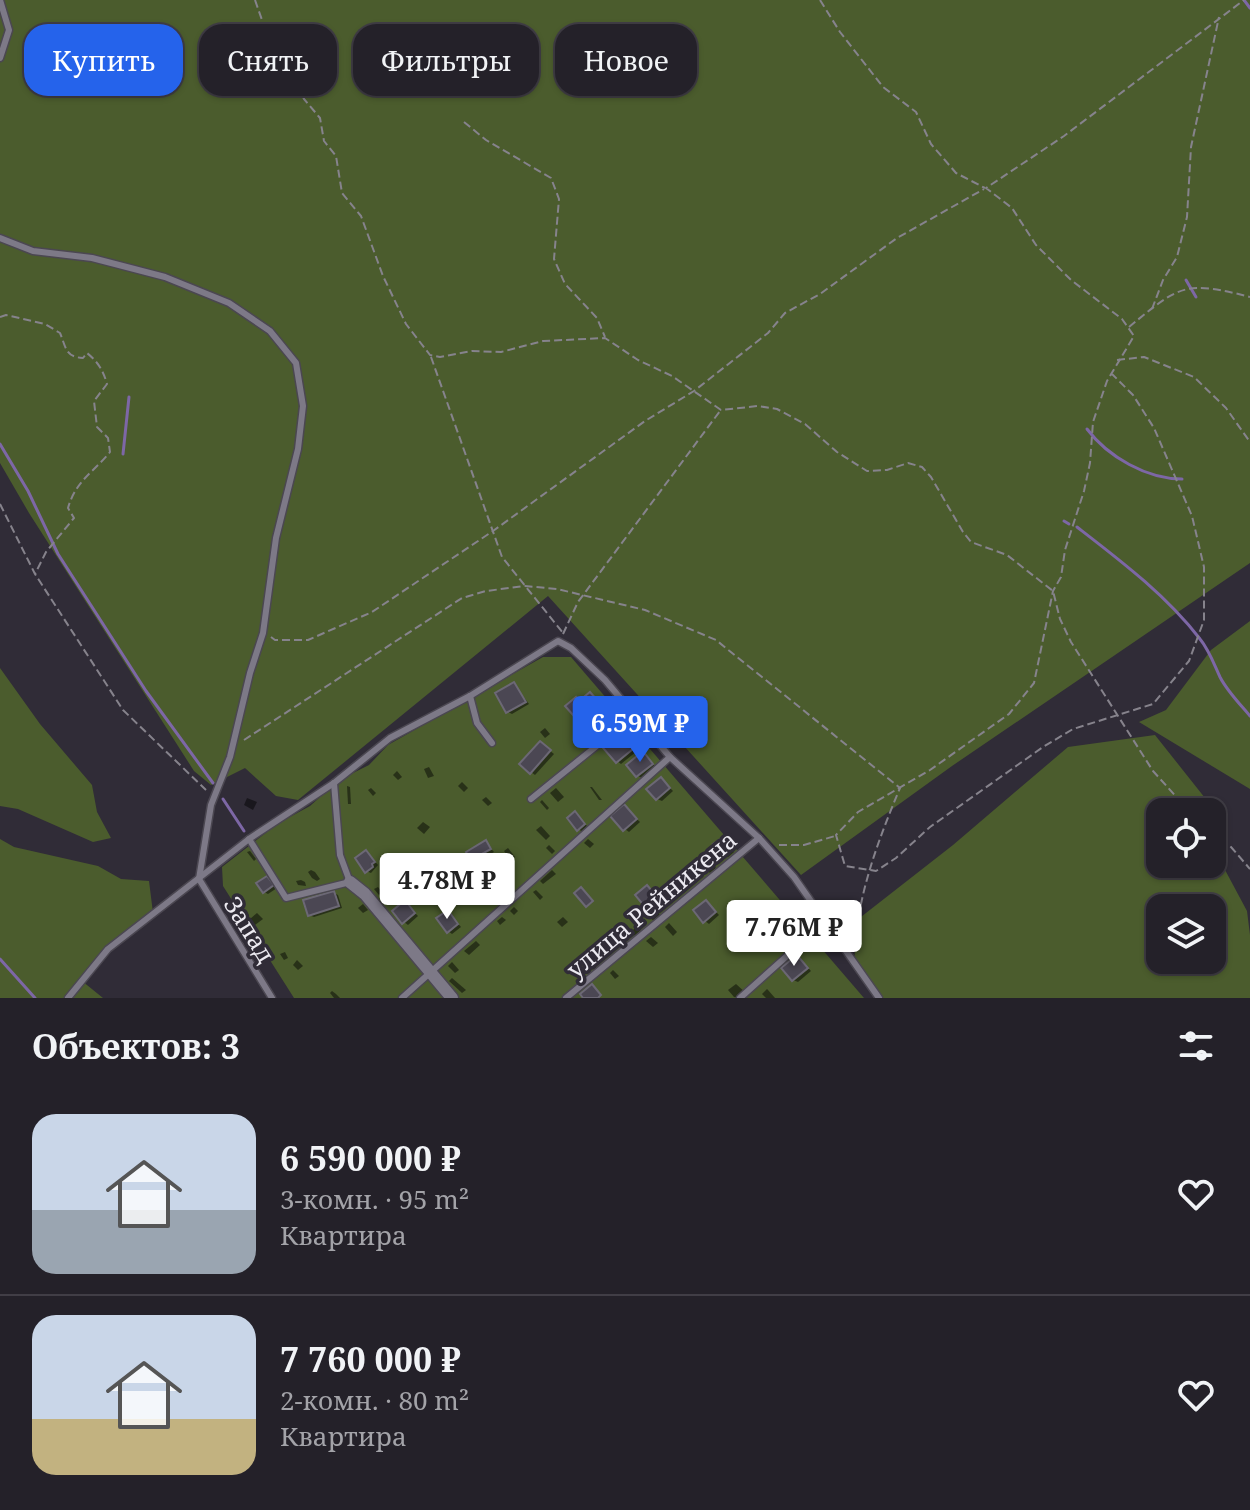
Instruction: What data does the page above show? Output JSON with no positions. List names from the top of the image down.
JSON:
{
  "streets": {
    "lane": ["улица Рейникена", "Запад"]
  },
  "page": {
    "chip": [
      "Купить",
      "Снять",
      "Фильтры",
      "Новое"
    ],
    "price": ["6.59M ₽", "4.78M ₽", "7.76M ₽"],
    "heading": "Объектов: 3",
    "list": [
      {
        "name": "6 590 000 ₽",
        "note": "3-комн. · 95 m² · Квартира"
      },
      {
        "name": "7 760 000 ₽",
        "note": "2-комн. · 80 m² · Квартира"
      }
    ]
  }
}
